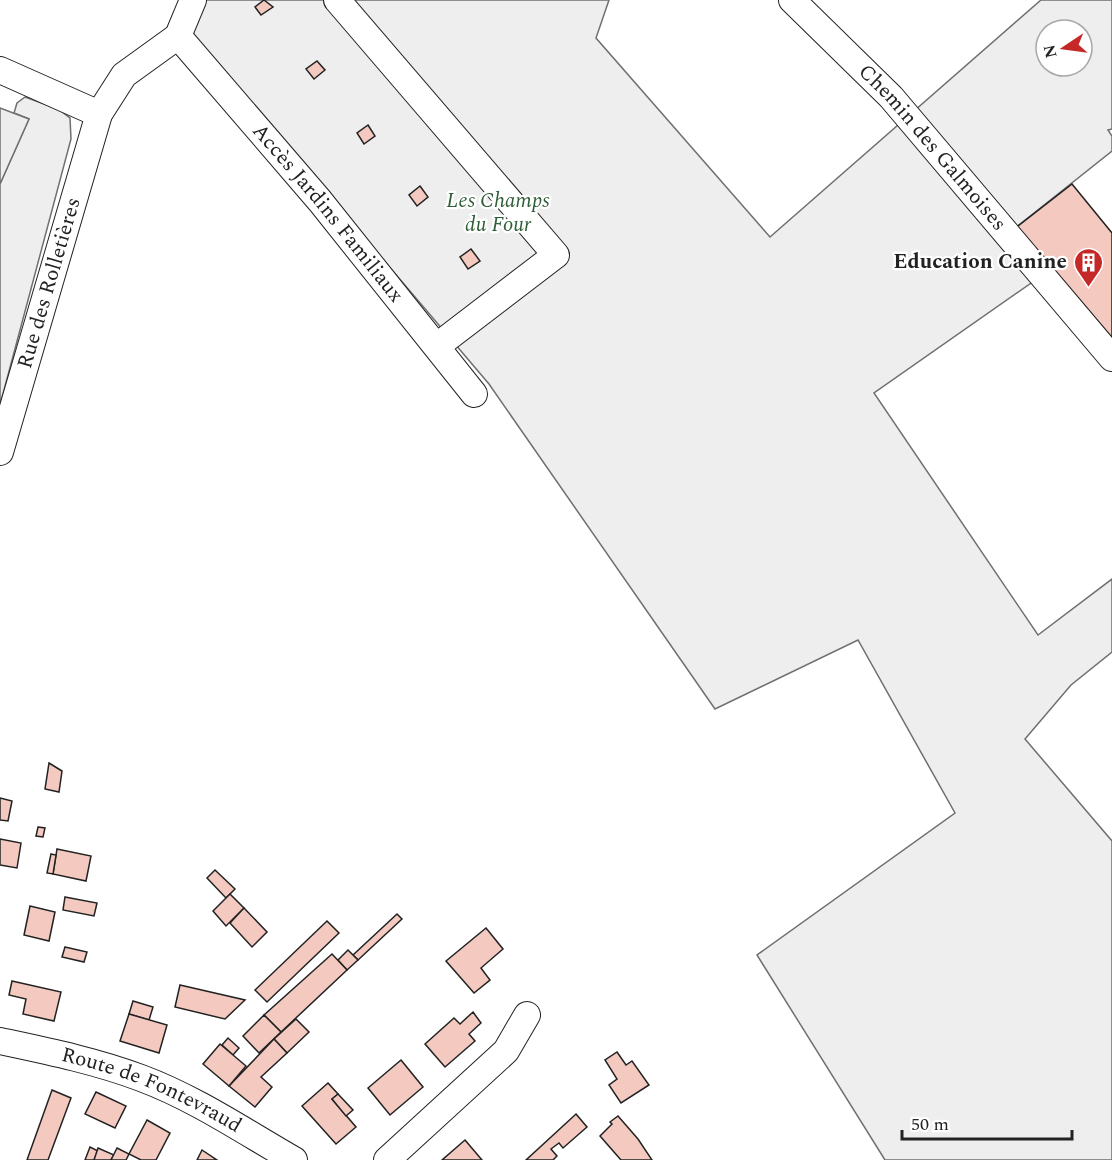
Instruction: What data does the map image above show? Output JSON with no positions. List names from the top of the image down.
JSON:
{
  "streets": {
    "street": [
      "Chemin des Galmoises",
      "Accès Jardins Familiaux",
      "Rue des Rolletières",
      "Route de Fontevraud"
    ]
  },
  "parks": ["Les Champs du Four"],
  "places": {
    "building": ["Education Canine"]
  },
  "scale_bar": "50 m",
  "north": "left"
}
